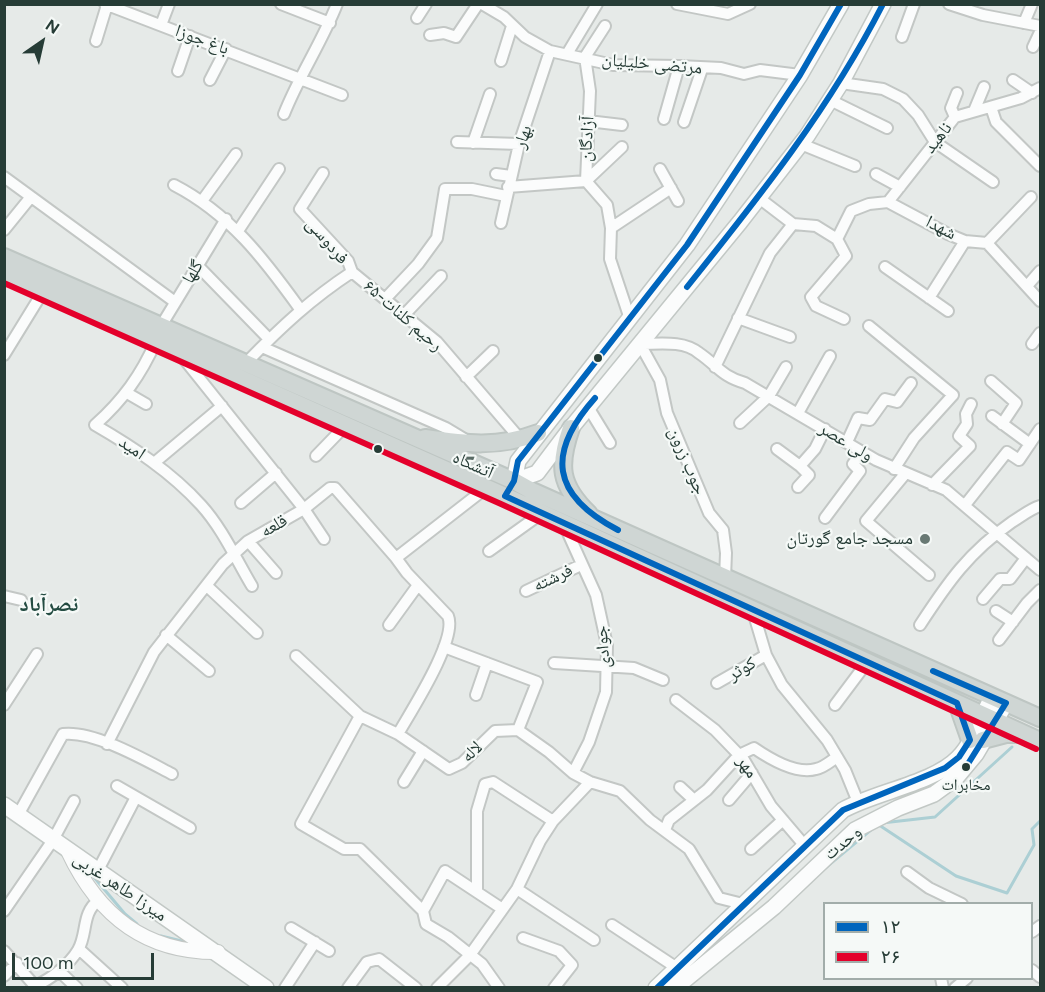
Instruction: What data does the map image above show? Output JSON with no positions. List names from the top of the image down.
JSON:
{
  "streets": {
    "main road": ["آتشگاه", "وحدت", "میرزا طاهر غربی"],
    "street": [
      "باغ جوزا",
      "مرتضی خلیلیان",
      "بهار",
      "ناهید",
      "آزادگان",
      "شهدا",
      "فردوسی",
      "گلها",
      "۶۵-رحیم کلنات",
      "ولی عصر",
      "امید",
      "جوب زرون",
      "قلعه",
      "فرشته",
      "جوادی",
      "کوثر",
      "لاله",
      "مهر"
    ]
  },
  "crossings": [
    ["مرتضی خلیلیان", "بهار"],
    ["مرتضی خلیلیان", "آزادگان"],
    ["ناهید", "شهدا"],
    ["فردوسی", "۶۵-رحیم کلنات"],
    ["گلها", "امید"],
    ["گلها", "آتشگاه"],
    ["۶۵-رحیم کلنات", "آتشگاه"],
    ["ولی عصر", "جوب زرون"],
    ["امید", "آتشگاه"],
    ["امید", "قلعه"],
    ["جوب زرون", "آتشگاه"],
    ["آتشگاه", "جوادی"],
    ["آتشگاه", "وحدت"],
    ["فرشته", "جوادی"],
    ["مهر", "وحدت"]
  ],
  "districts": ["نصرآباد"],
  "places": ["مسجد جامع گورتان", "مخابرات"],
  "lines": ["transit line ۱۲", "transit line ۲۶"],
  "legend": ["۱۲", "۲۶"],
  "scale_bar": "100 m",
  "north": "top right"
}
